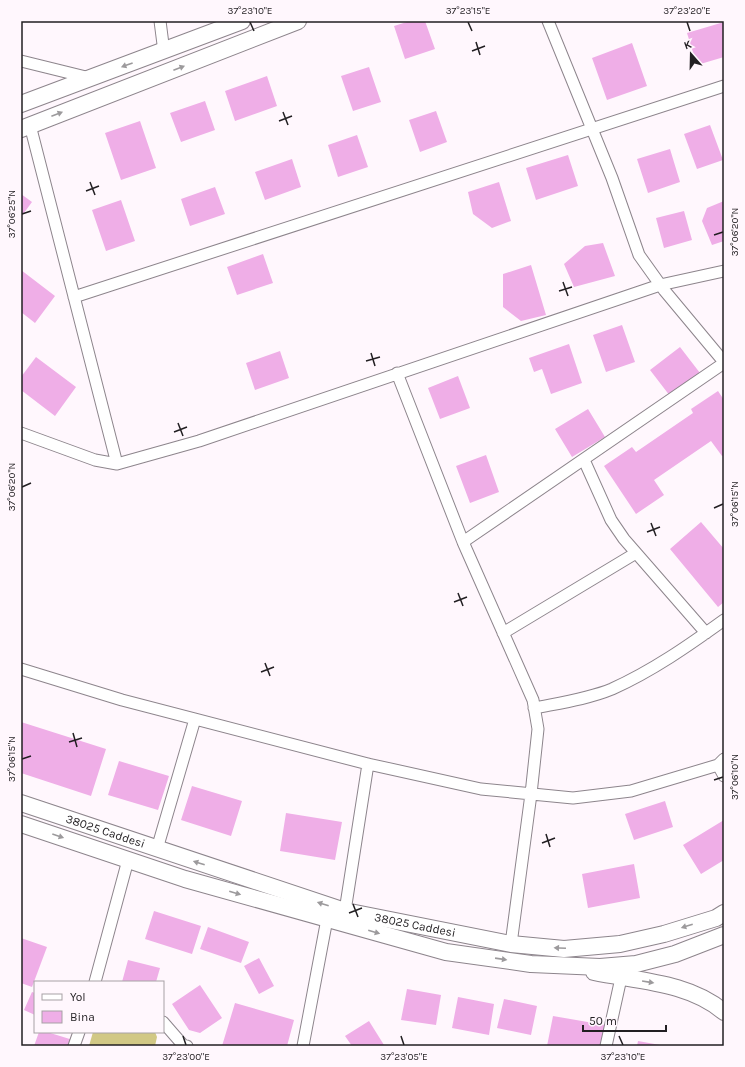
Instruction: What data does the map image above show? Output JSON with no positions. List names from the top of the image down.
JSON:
{
  "streets": {
    "main road": ["38025 Caddesi"]
  },
  "legend": ["Yol", "Bina"],
  "scale_bar": "50 m",
  "north": "top",
  "coordinates": [
    "37°23'10\"E",
    "37°23'15\"E",
    "37°23'20\"E",
    "37°06'25\"N",
    "37°06'20\"N",
    "37°06'15\"N",
    "37°06'10\"N",
    "37°23'00\"E",
    "37°23'05\"E"
  ]
}
